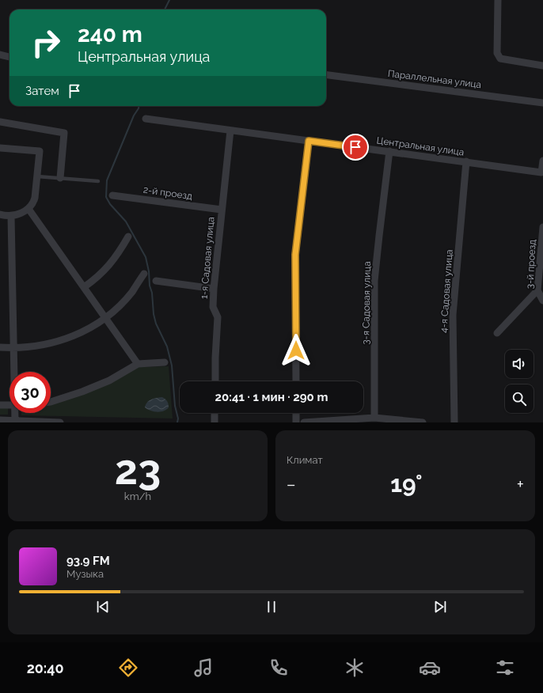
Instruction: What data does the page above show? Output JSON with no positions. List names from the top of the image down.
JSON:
{
  "streets": {
    "street": [
      "Параллельная улица",
      "Центральная улица",
      "2-й проезд",
      "1-я Садовая улица",
      "3-й проезд",
      "4-я Садовая улица",
      "3-я Садовая улица"
    ]
  },
  "crossings": [
    ["Центральная улица", "1-я Садовая улица"],
    ["Центральная улица", "4-я Садовая улица"],
    ["Центральная улица", "3-я Садовая улица"],
    ["2-й проезд", "1-я Садовая улица"]
  ],
  "page": {
    "turn": ["240 m", "Центральная улица"],
    "then": "Затем",
    "limit": "30",
    "trip": "20:41 · 1 мин · 290 m",
    "tile": [
      ["23", "km/h"],
      "Климат"
    ],
    "heat": ["−", "19°", "+"],
    "song": ["93.9 FM", "Музыка"],
    "tabs": "20:40"
  }
}
